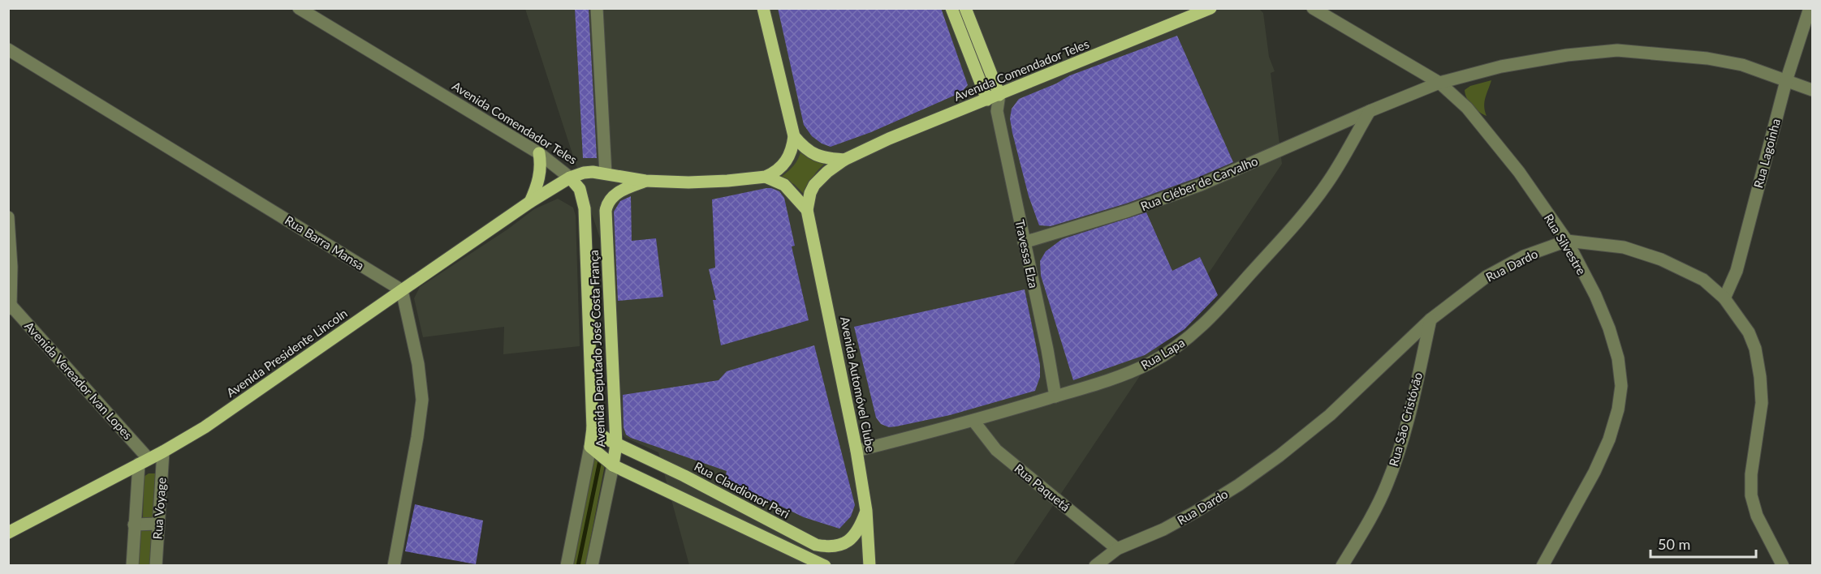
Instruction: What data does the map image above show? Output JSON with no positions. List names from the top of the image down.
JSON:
{
  "streets": {
    "main road": [
      "Avenida Comendador Teles",
      "Avenida Deputado José Costa França",
      "Avenida Presidente Lincoln",
      "Avenida Automóvel Clube",
      "Rua Claudionor Peri"
    ],
    "street": [
      "Rua Lagoinha",
      "Rua Cléber de Carvalho",
      "Rua Barra Mansa",
      "Rua Silvestre",
      "Travessa Elza",
      "Rua Dardo",
      "Rua Lapa",
      "Avenida Vereador Ivan Lopes",
      "Rua São Cristóvão",
      "Rua Paquetá",
      "Rua Voyage"
    ]
  },
  "crossings": [
    ["Avenida Comendador Teles", "Travessa Elza"],
    ["Avenida Comendador Teles", "Avenida Deputado José Costa França"],
    ["Avenida Comendador Teles", "Avenida Presidente Lincoln"],
    ["Avenida Comendador Teles", "Avenida Automóvel Clube"],
    ["Rua Lagoinha", "Rua Cléber de Carvalho"],
    ["Rua Lagoinha", "Rua Dardo"],
    ["Rua Cléber de Carvalho", "Rua Silvestre"],
    ["Rua Cléber de Carvalho", "Travessa Elza"],
    ["Rua Cléber de Carvalho", "Rua Lapa"],
    ["Rua Barra Mansa", "Avenida Presidente Lincoln"],
    ["Rua Silvestre", "Rua Dardo"],
    ["Travessa Elza", "Rua Lapa"],
    ["Rua Dardo", "Rua São Cristóvão"],
    ["Rua Dardo", "Rua Paquetá"],
    ["Avenida Deputado José Costa França", "Avenida Presidente Lincoln"],
    ["Avenida Deputado José Costa França", "Rua Claudionor Peri"],
    ["Avenida Presidente Lincoln", "Avenida Vereador Ivan Lopes"],
    ["Avenida Presidente Lincoln", "Rua Voyage"],
    ["Rua Lapa", "Avenida Automóvel Clube"],
    ["Rua Lapa", "Rua Paquetá"],
    ["Avenida Vereador Ivan Lopes", "Rua Voyage"],
    ["Avenida Automóvel Clube", "Rua Claudionor Peri"]
  ],
  "scale_bar": "50 m"
}
